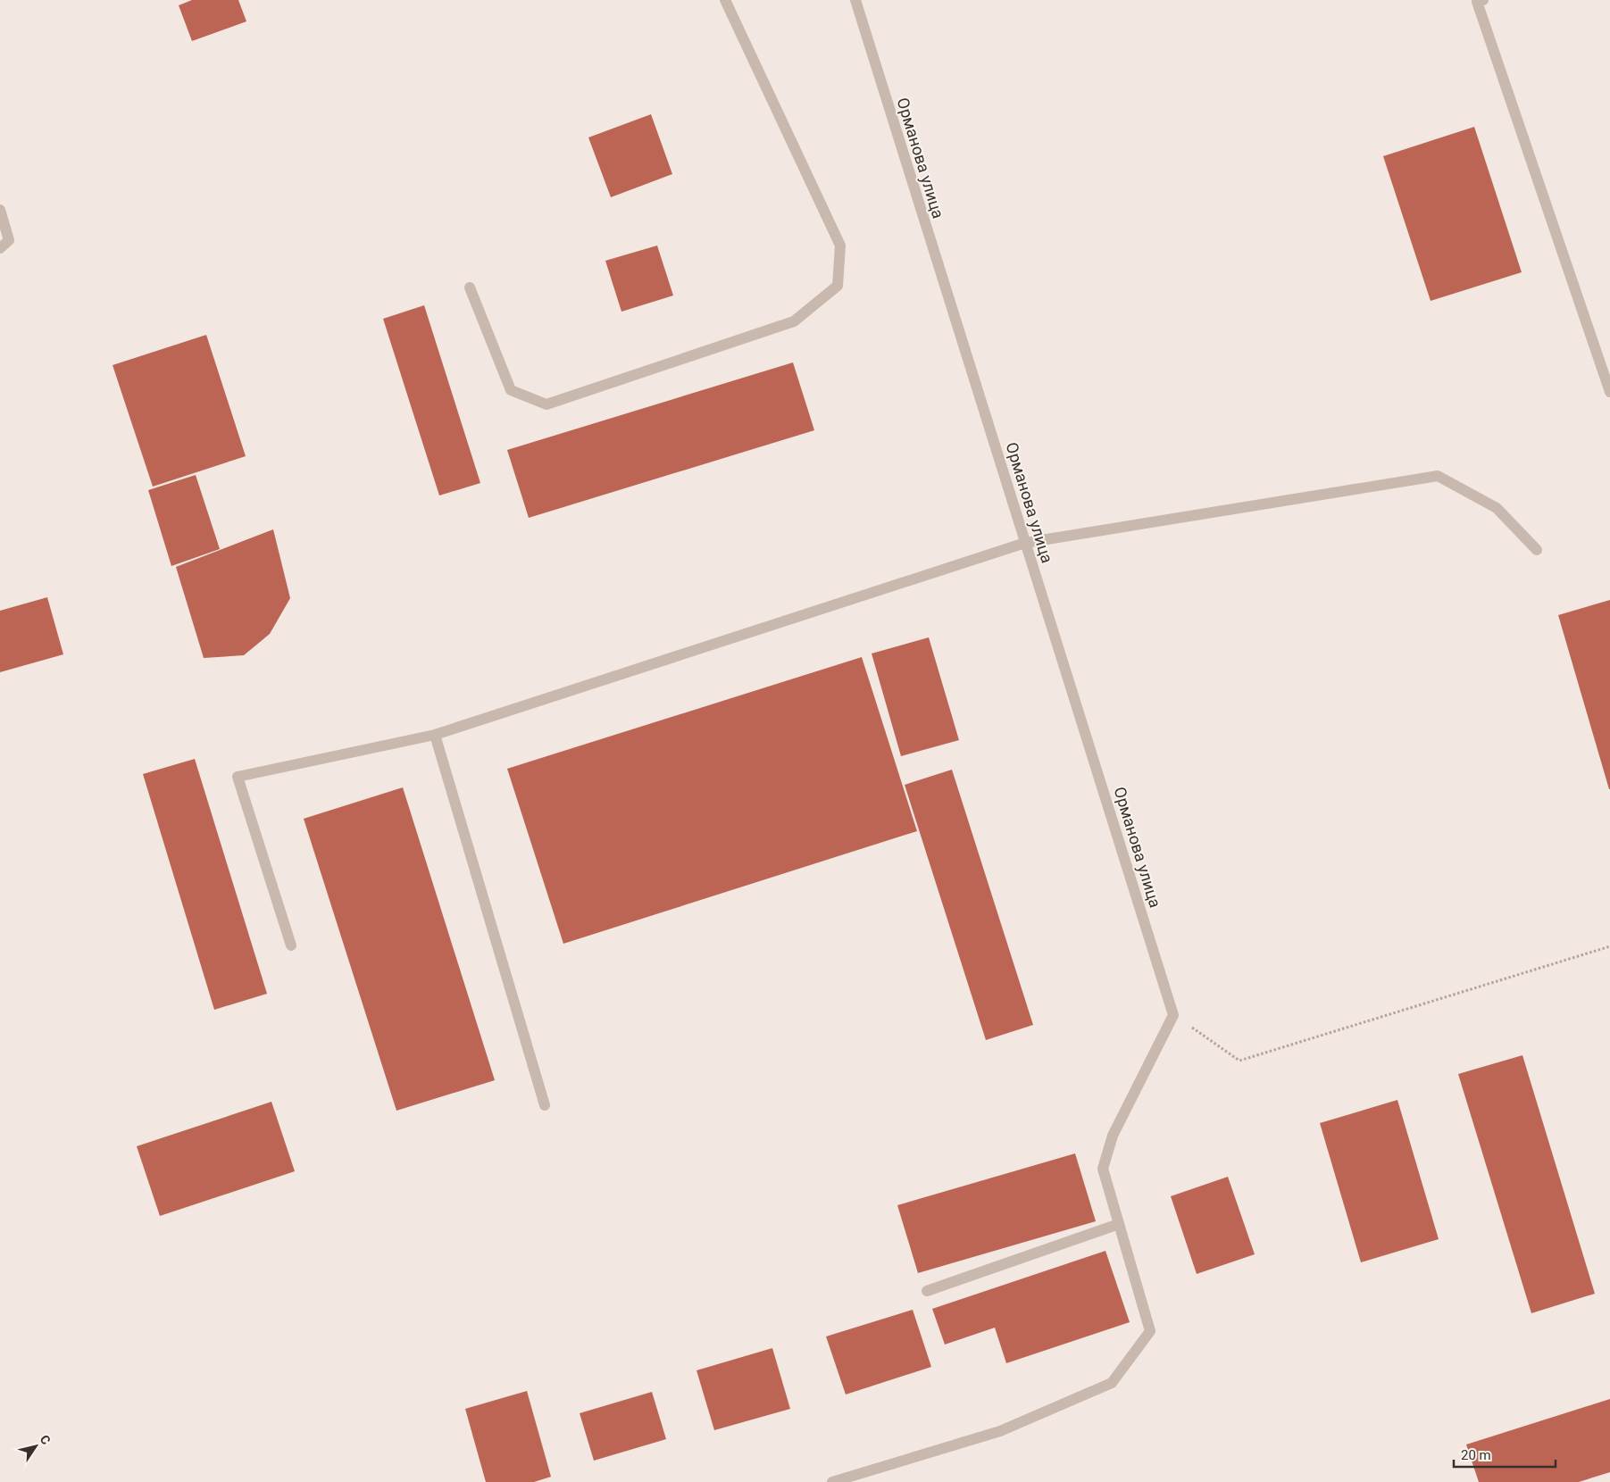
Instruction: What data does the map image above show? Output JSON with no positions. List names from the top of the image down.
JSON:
{
  "streets": {
    "street": ["Орманова улица"]
  },
  "scale_bar": "20 m",
  "north": "top right"
}
